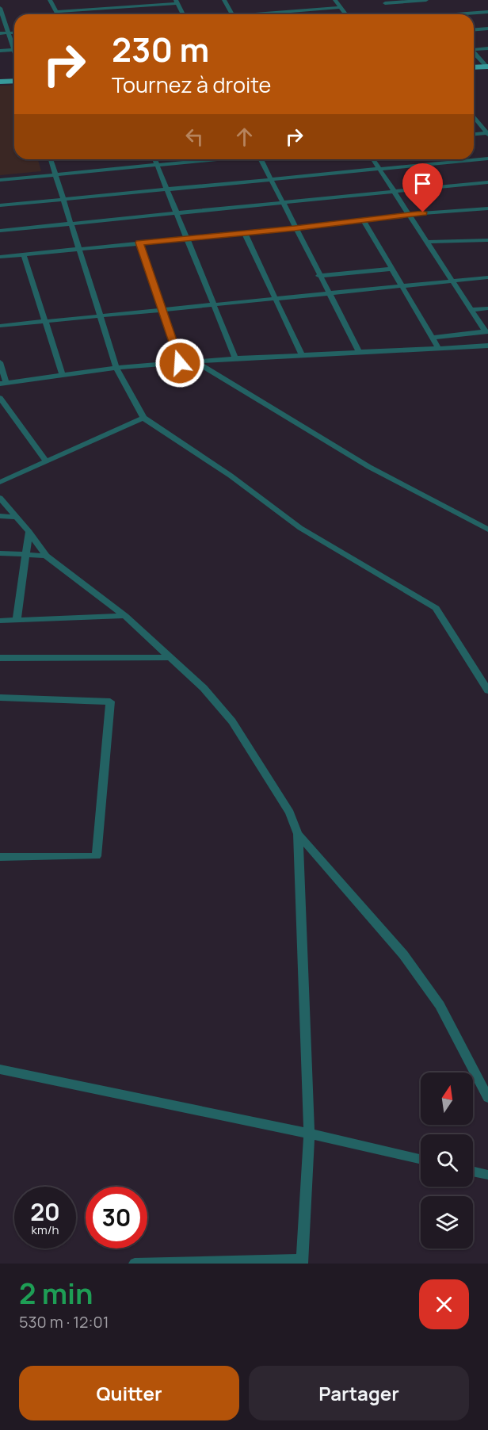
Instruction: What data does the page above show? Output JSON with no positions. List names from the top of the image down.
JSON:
{
  "north": "top",
  "page": {
    "turn": ["230 m", "Tournez à droite"],
    "speed": "20 km/h",
    "limit": "30",
    "heading": ["2 min", "530 m · 12:01"],
    "buttons": ["Quitter", "Partager"]
  }
}
